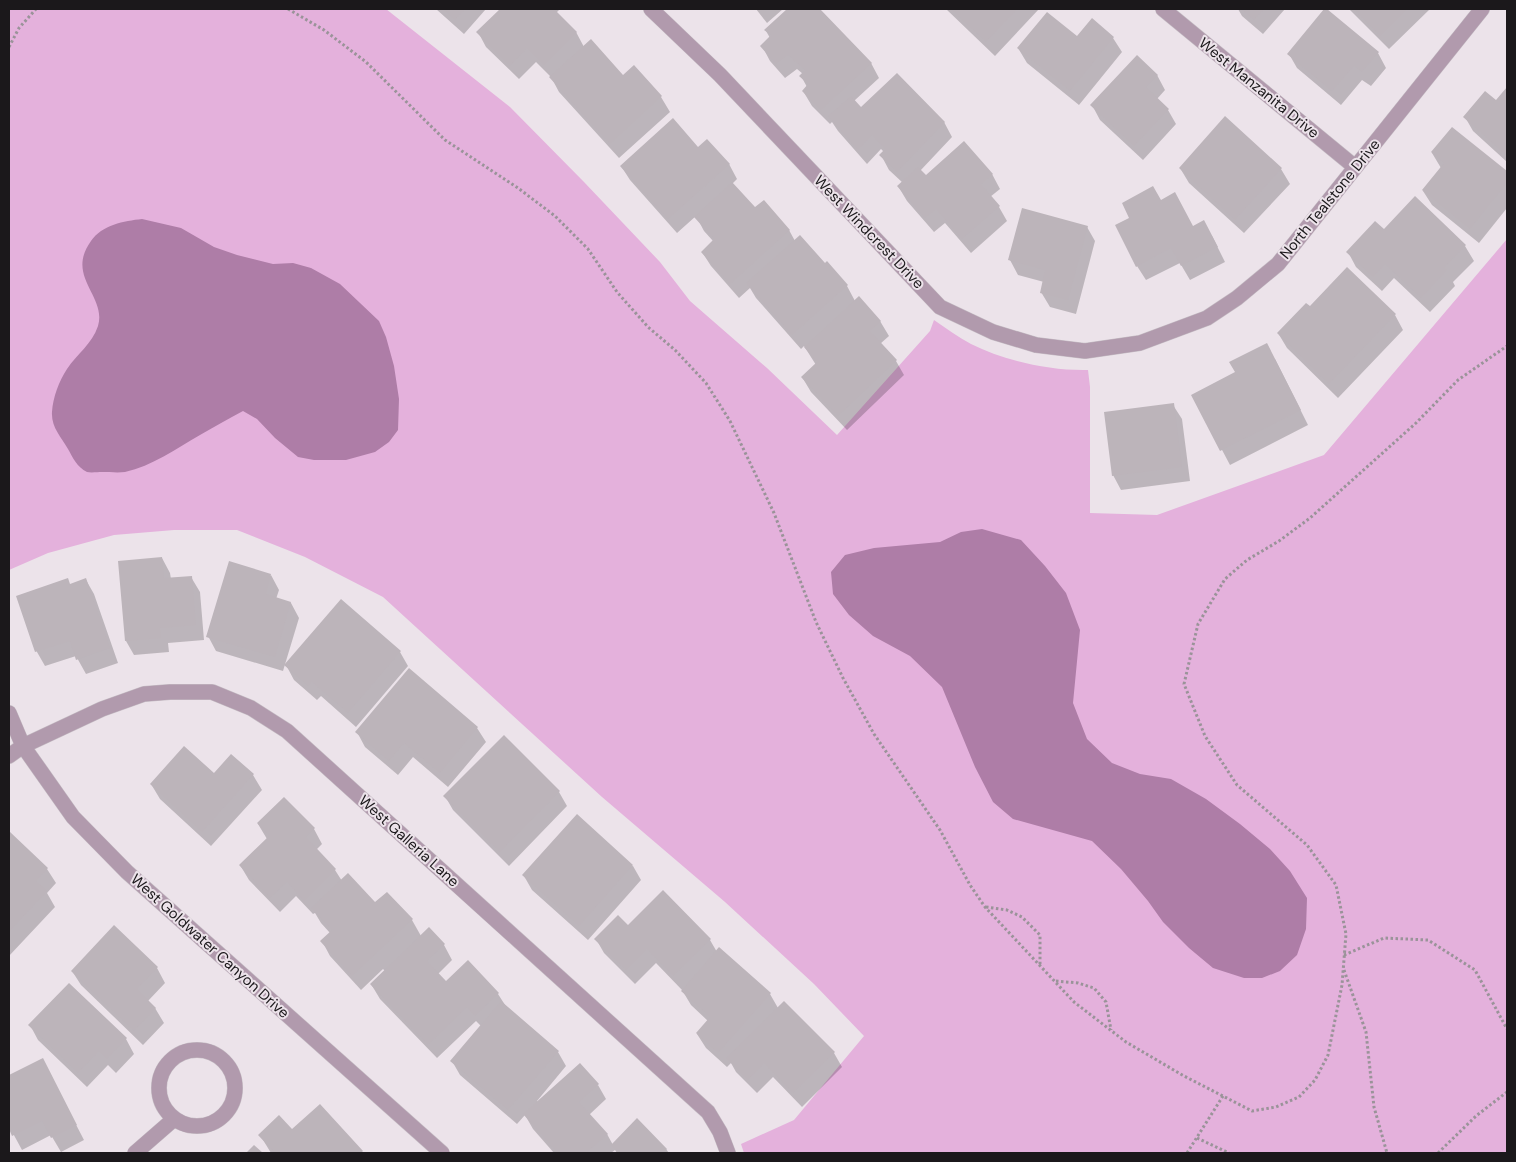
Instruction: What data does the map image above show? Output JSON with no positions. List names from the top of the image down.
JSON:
{
  "streets": {
    "street": [
      "West Manzanita Drive",
      "North Tealstone Drive",
      "West Windcrest Drive",
      "West Galleria Lane",
      "West Goldwater Canyon Drive"
    ]
  },
  "crossings": [
    ["West Manzanita Drive", "North Tealstone Drive"],
    ["North Tealstone Drive", "West Windcrest Drive"],
    ["West Galleria Lane", "West Goldwater Canyon Drive"]
  ]
}
